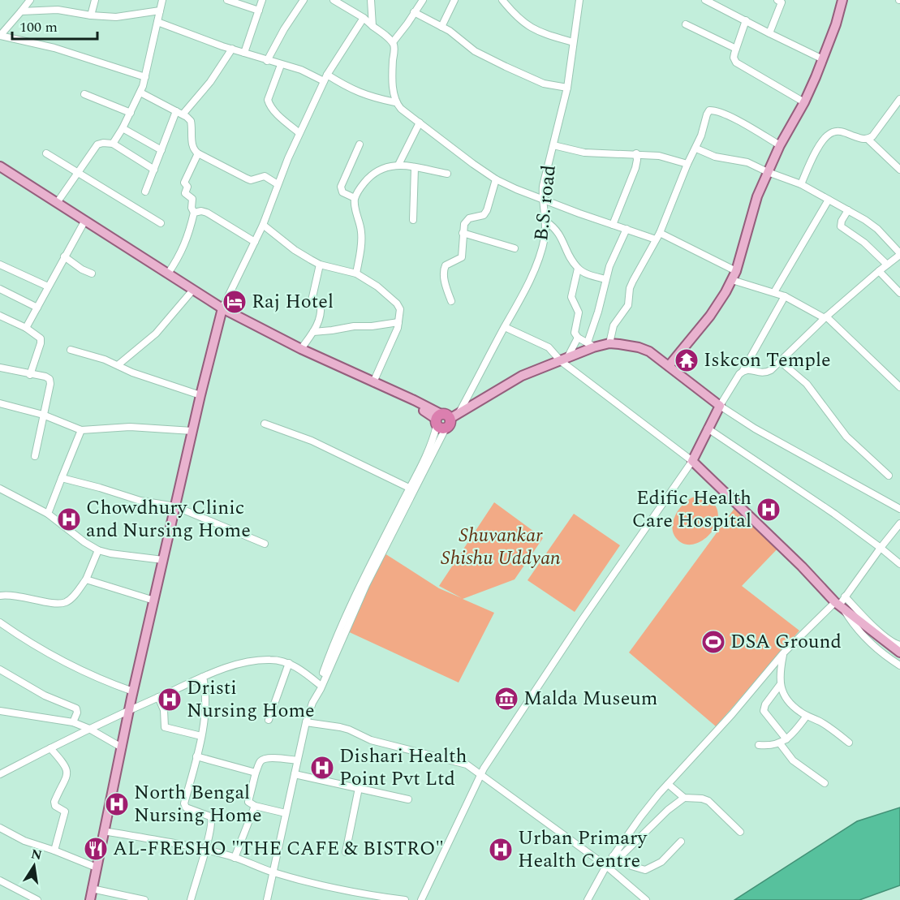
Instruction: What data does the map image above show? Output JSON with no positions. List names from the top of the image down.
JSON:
{
  "streets": {
    "street": ["B.S. road"]
  },
  "parks": ["Shuvankar Shishu Uddyan"],
  "places": {
    "hotel": ["Raj Hotel"],
    "temple": ["Iskcon Temple"],
    "hospital": [
      "Edific Health Care Hospital",
      "Chowdhury Clinic and Nursing Home",
      "Dristi Nursing Home",
      "Dishari Health Point Pvt Ltd",
      "North Bengal Nursing Home",
      "Urban Primary Health Centre"
    ],
    "sports": ["DSA Ground"],
    "museum": ["Malda Museum"],
    "restaurant": ["AL-FRESHO \"THE CAFE & BISTRO\""]
  },
  "scale_bar": "100 m",
  "north": "top"
}
